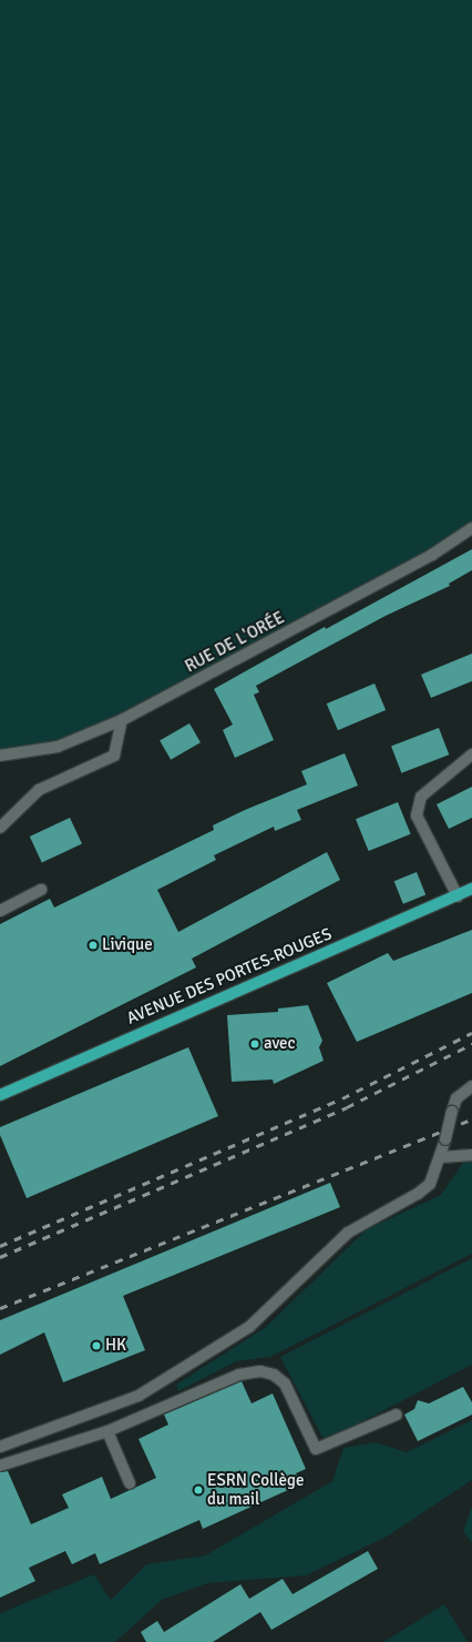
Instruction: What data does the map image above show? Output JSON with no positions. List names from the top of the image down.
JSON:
{
  "streets": {
    "main road": ["AVENUE DES PORTES-ROUGES"],
    "street": ["RUE DE L'ORÉE"]
  },
  "places": [
    "Livique",
    "avec",
    "HK",
    "ESRN Collège du mail"
  ]
}
